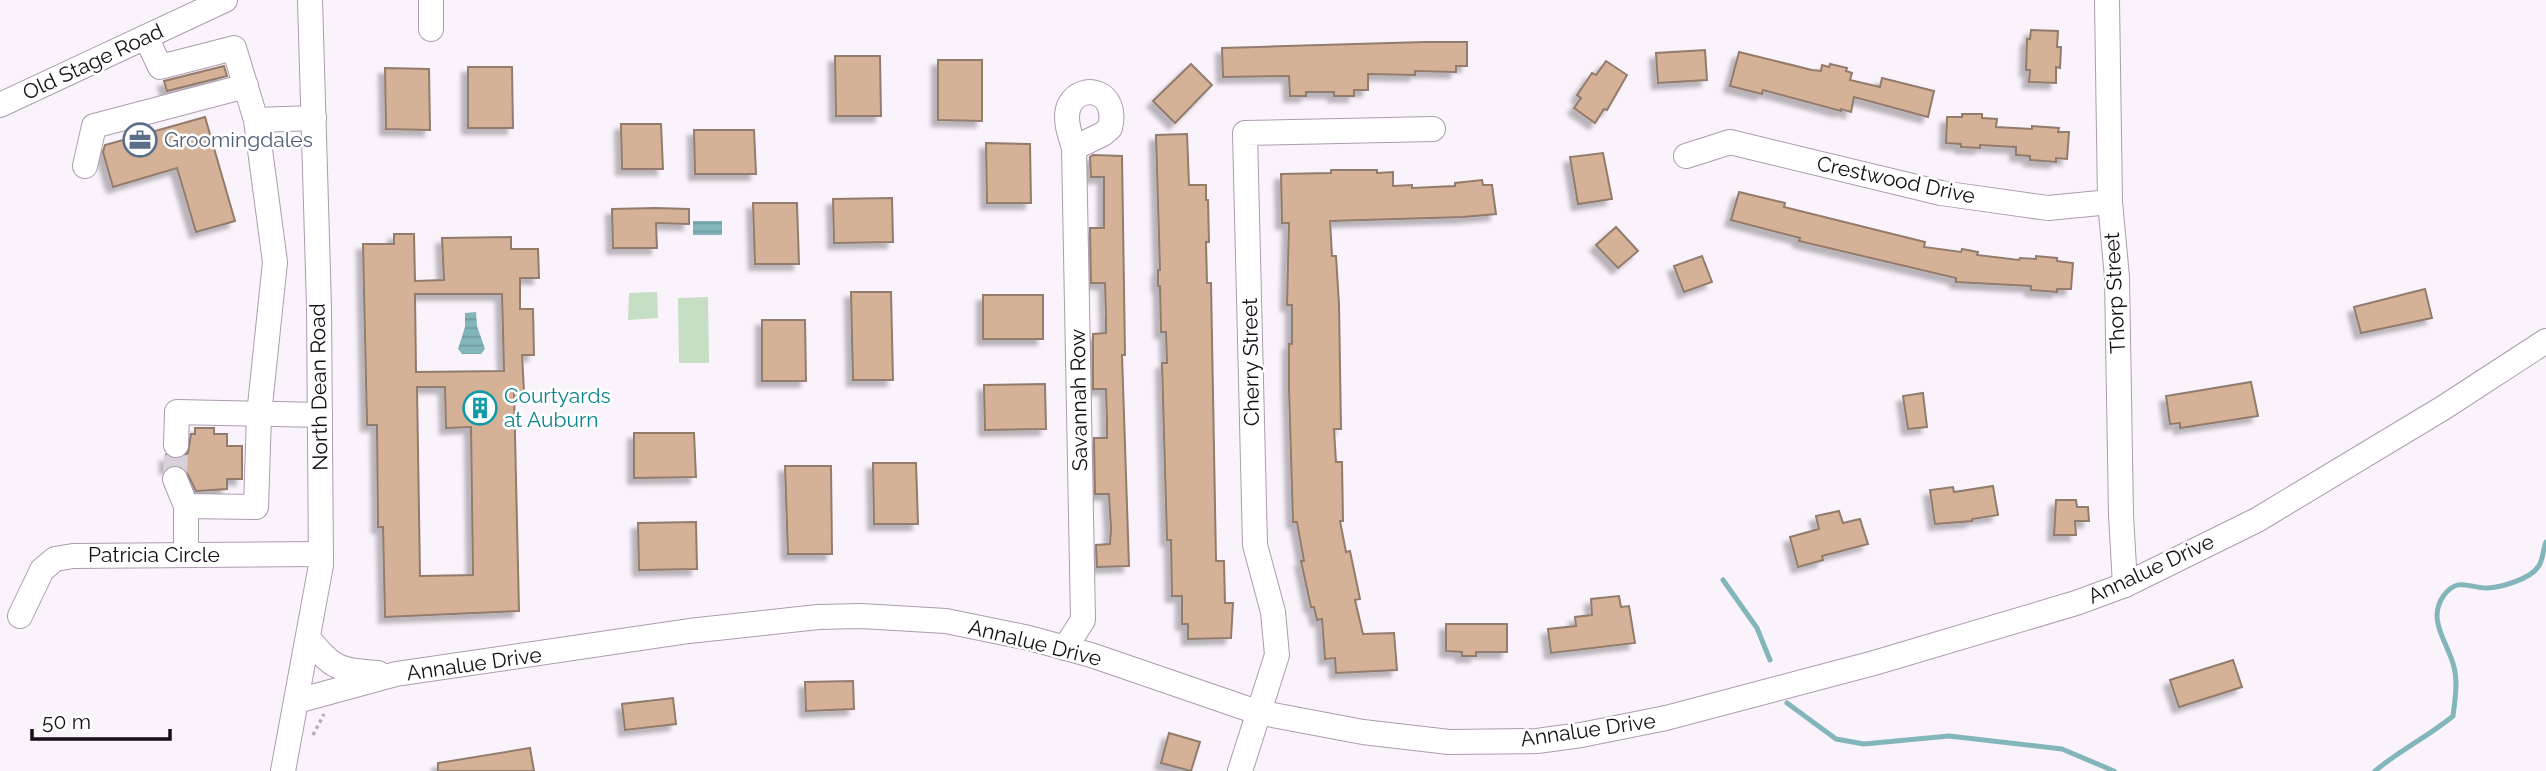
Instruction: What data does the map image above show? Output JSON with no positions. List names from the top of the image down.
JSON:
{
  "streets": {
    "street": [
      "Old Stage Road",
      "Crestwood Drive",
      "Thorp Street",
      "Cherry Street",
      "North Dean Road",
      "Savannah Row",
      "Patricia Circle",
      "Annalue Drive"
    ]
  },
  "crossings": [
    ["Crestwood Drive", "Thorp Street"],
    ["Thorp Street", "Annalue Drive"],
    ["Cherry Street", "Annalue Drive"],
    ["North Dean Road", "Patricia Circle"],
    ["North Dean Road", "Annalue Drive"],
    ["Savannah Row", "Annalue Drive"]
  ],
  "places": {
    "office": ["Groomingdales"],
    "building": ["Courtyards at Auburn"]
  },
  "scale_bar": "50 m"
}
